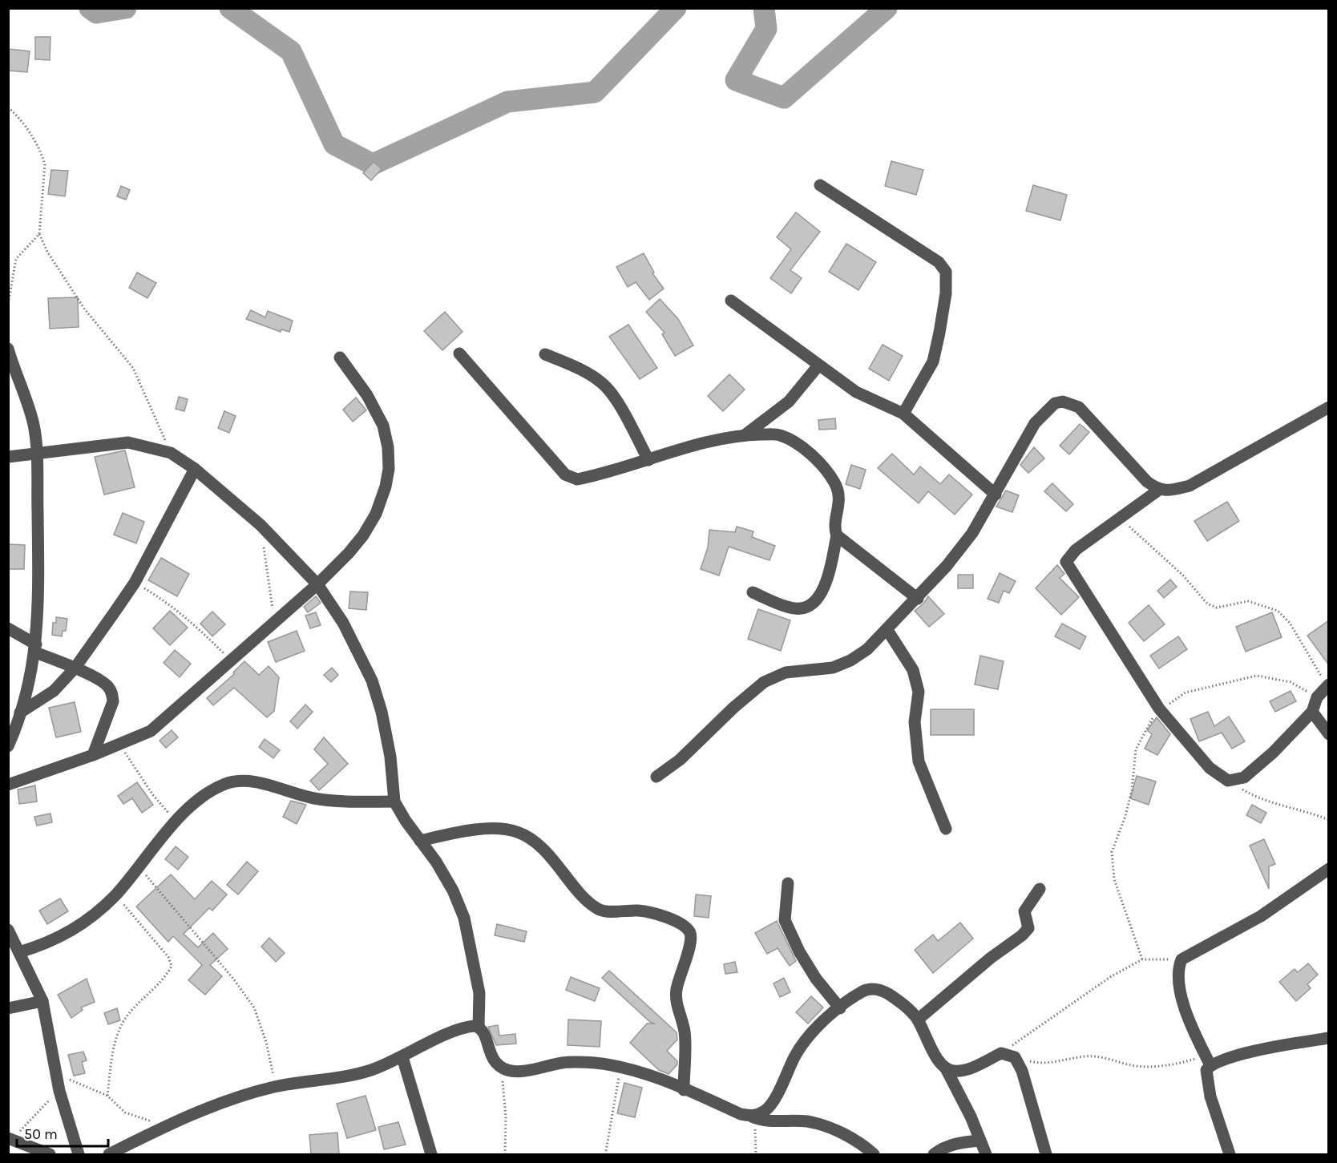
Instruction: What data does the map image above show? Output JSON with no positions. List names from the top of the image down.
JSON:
{
  "scale_bar": "50 m"
}
